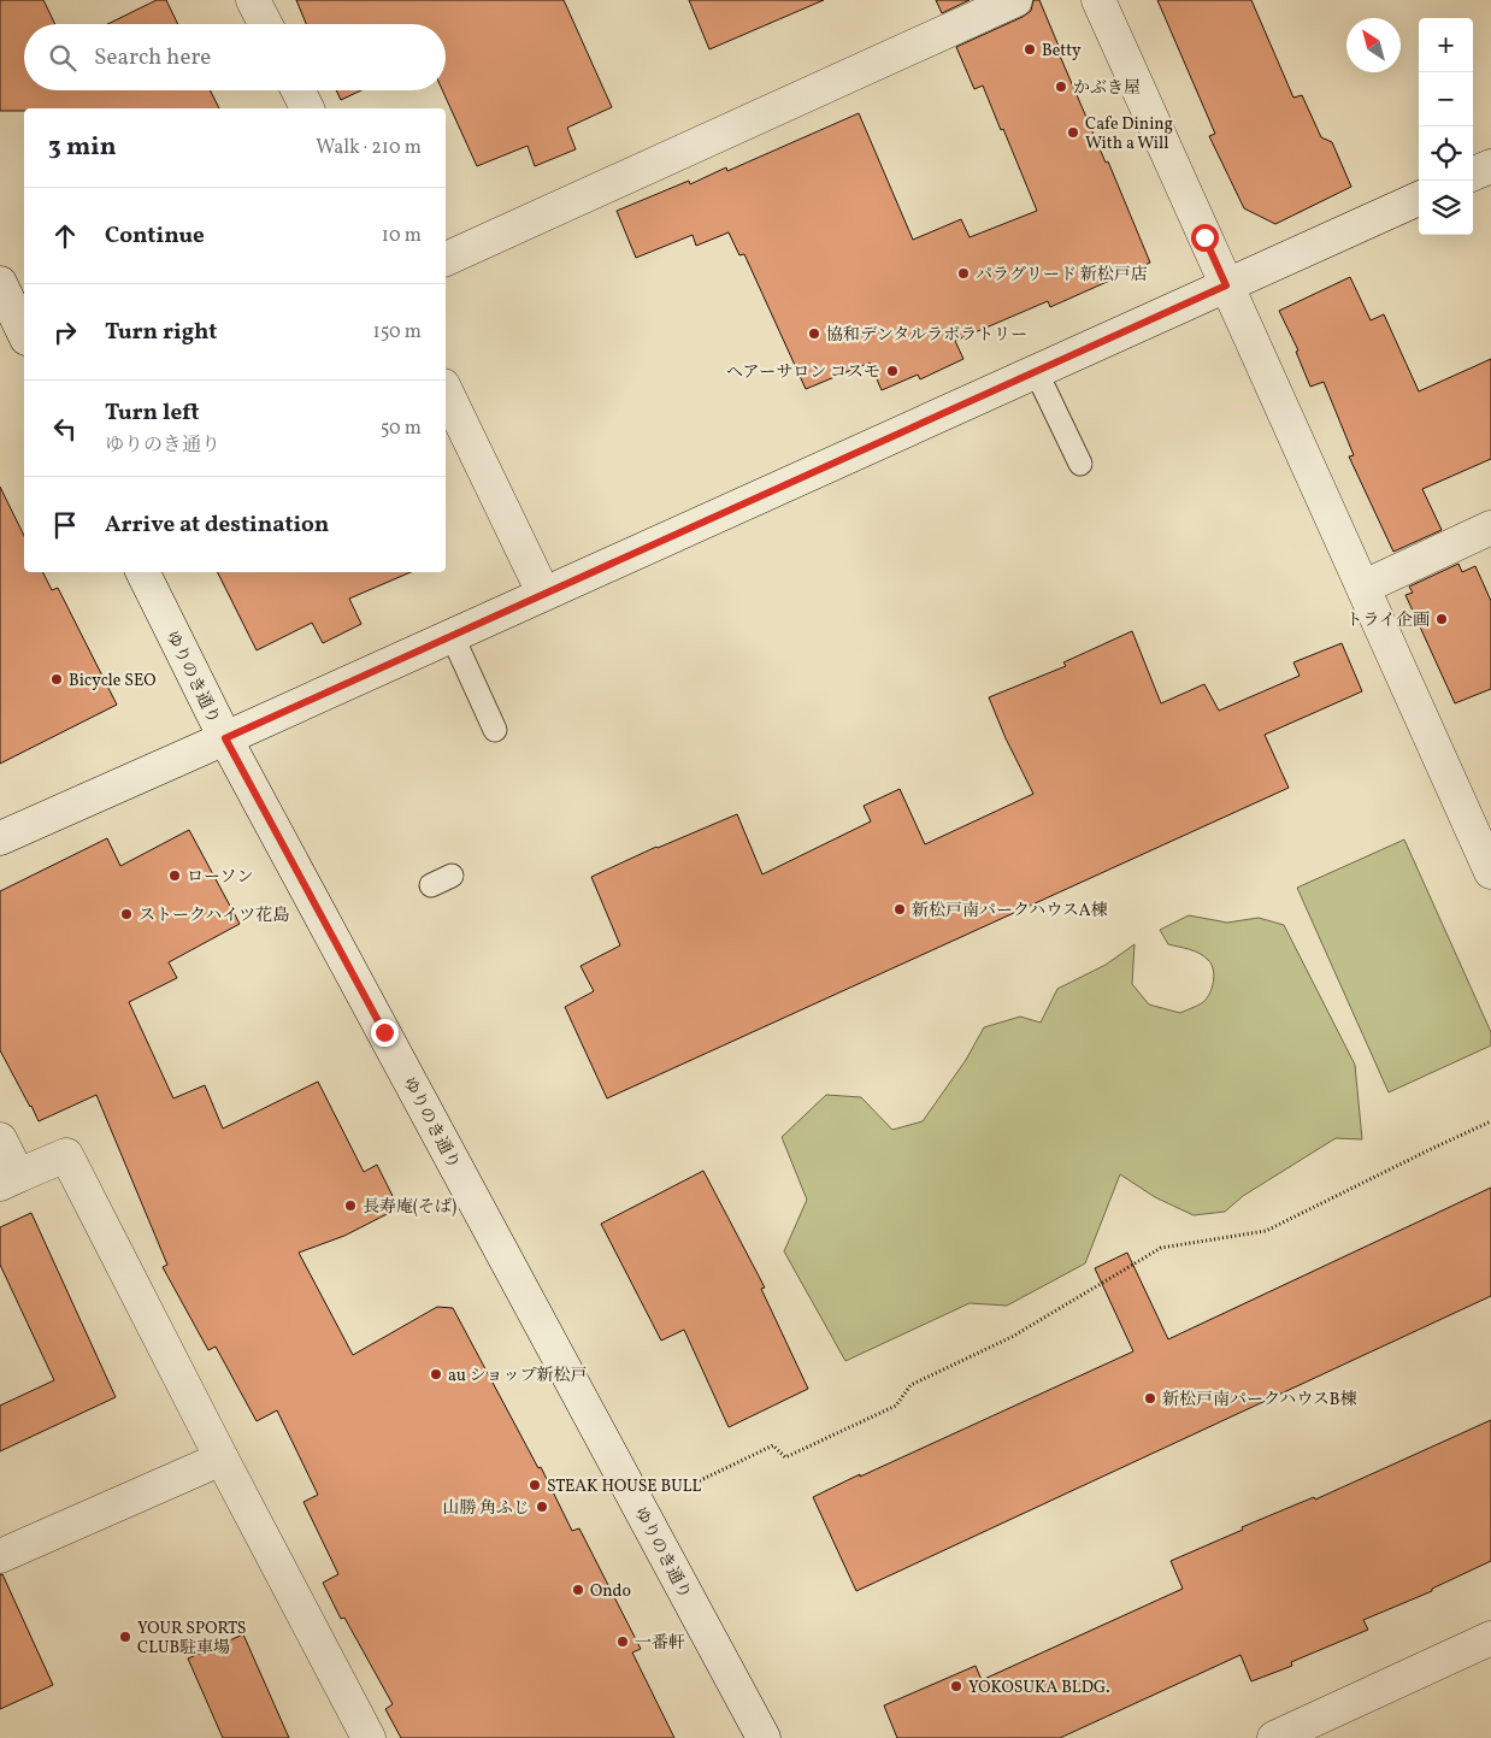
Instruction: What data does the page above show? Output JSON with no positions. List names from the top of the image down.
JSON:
{
  "streets": {
    "street": ["ゆりのき通り"]
  },
  "places": [
    "Betty",
    "かぶき屋",
    "Cafe Dining With a Will",
    "パラグリード 新松戸店",
    "協和デンタルラボラトリー",
    "ヘアーサロン コスモ",
    "トライ企画",
    "Bicycle SEO",
    "ローソン",
    "新松戸南パークハウスA棟",
    "ストークハイツ花島",
    "長寿庵(そば)",
    "au ショップ新松戸",
    "新松戸南パークハウスB棟",
    "STEAK HOUSE BULL",
    "山勝 角ふじ",
    "Ondo",
    "YOUR SPORTS CLUB駐車場",
    "一番軒",
    "YOKOSUKA BLDG."
  ],
  "north": "top left",
  "page": {
    "map_buttons": ["+", "−"],
    "search": "Search here",
    "heading": ["3 min", "Walk · 210 m"],
    "list": [
      ["Continue", "10 m"],
      ["Turn right", "150 m"],
      ["Turn left", "ゆりのき通り", "50 m"],
      "Arrive at destination"
    ]
  }
}
